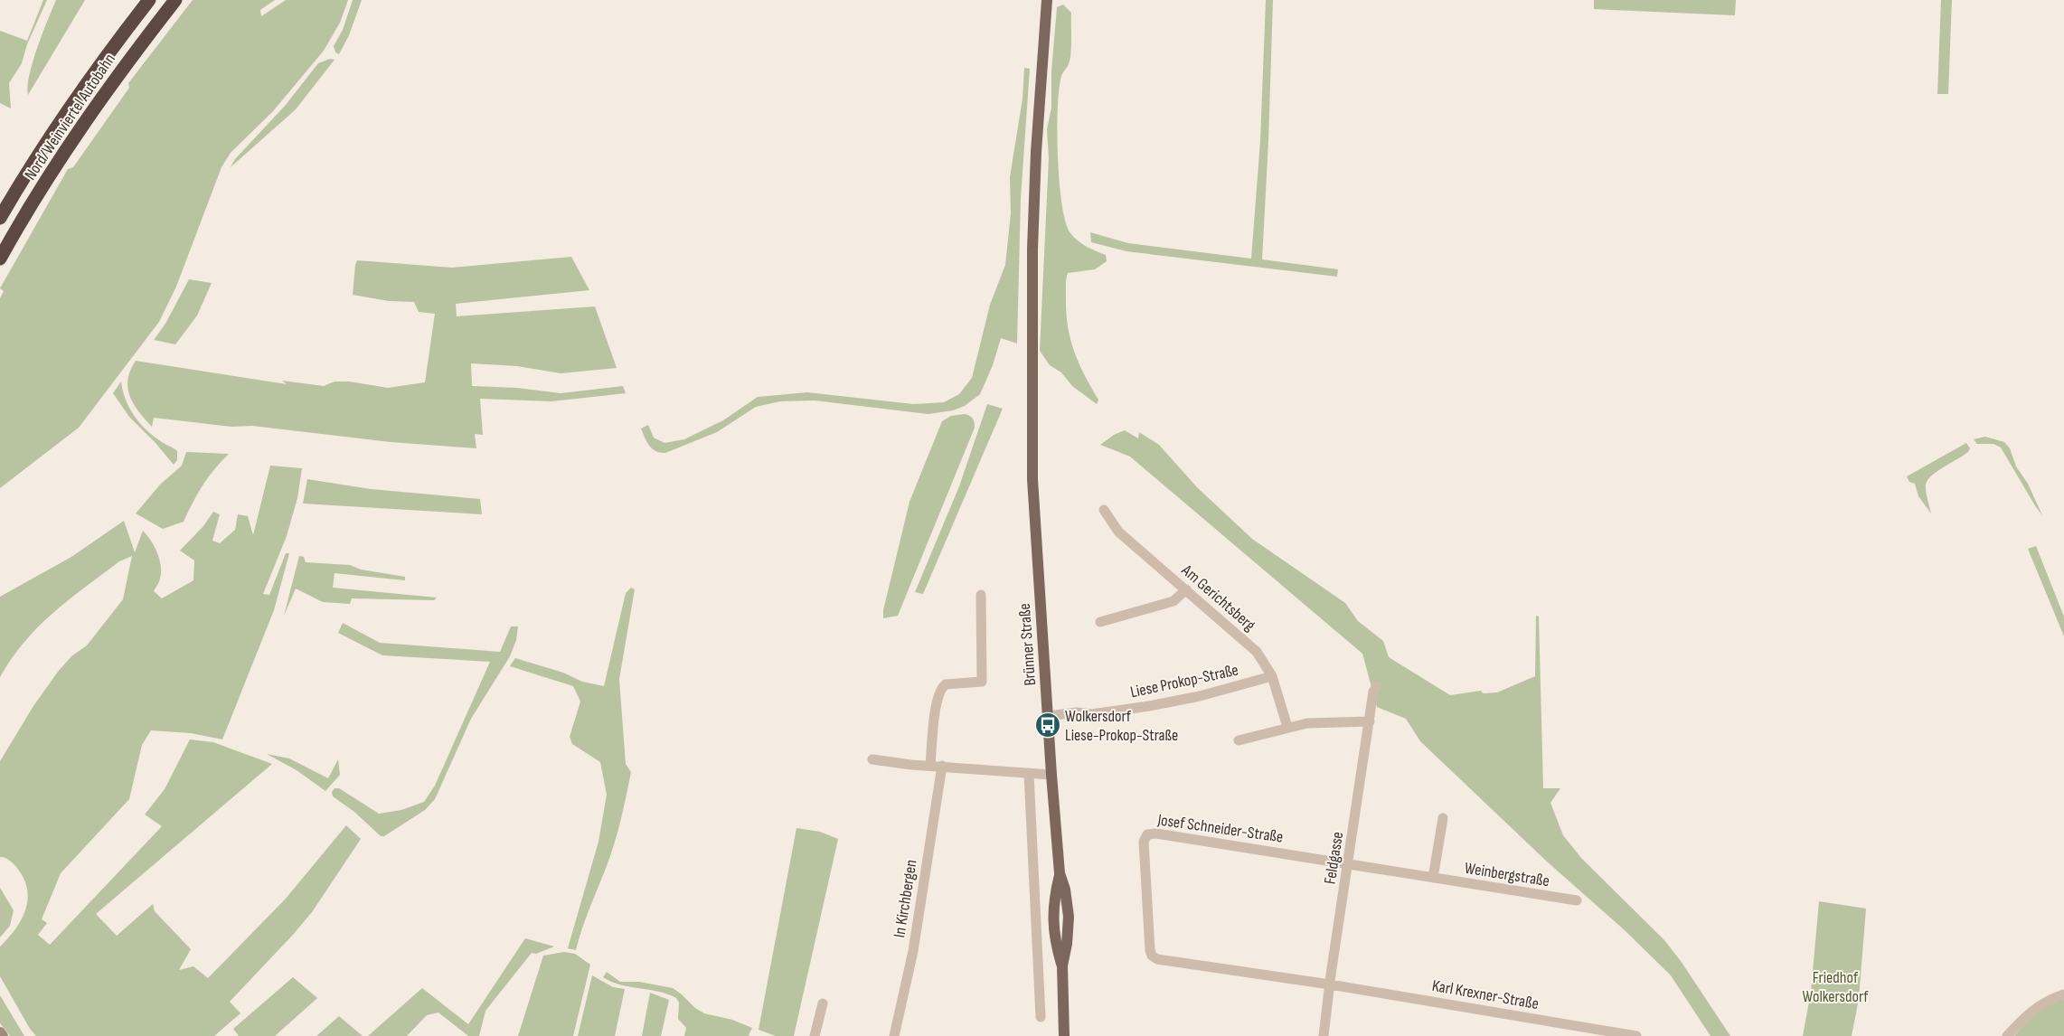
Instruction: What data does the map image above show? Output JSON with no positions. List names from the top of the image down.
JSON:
{
  "streets": {
    "highway": ["Nord/Weinviertel Autobahn"],
    "main road": ["Brünner Straße"],
    "street": [
      "Am Gerichtsberg",
      "Liese Prokop-Straße",
      "Josef Schneider-Straße",
      "Feldgasse",
      "Weinbergstraße",
      "In Kirchbergen",
      "Karl Krexner-Straße"
    ]
  },
  "crossings": [
    ["Am Gerichtsberg", "Liese Prokop-Straße"],
    ["Brünner Straße", "Liese Prokop-Straße"],
    ["Josef Schneider-Straße", "Feldgasse"],
    ["Josef Schneider-Straße", "Weinbergstraße"],
    ["Josef Schneider-Straße", "Karl Krexner-Straße"],
    ["Feldgasse", "Weinbergstraße"],
    ["Feldgasse", "Karl Krexner-Straße"]
  ],
  "parks": ["Friedhof Wolkersdorf"],
  "places": {
    "bus stop": ["Wolkersdorf Liese-Prokop-Straße"]
  }
}
